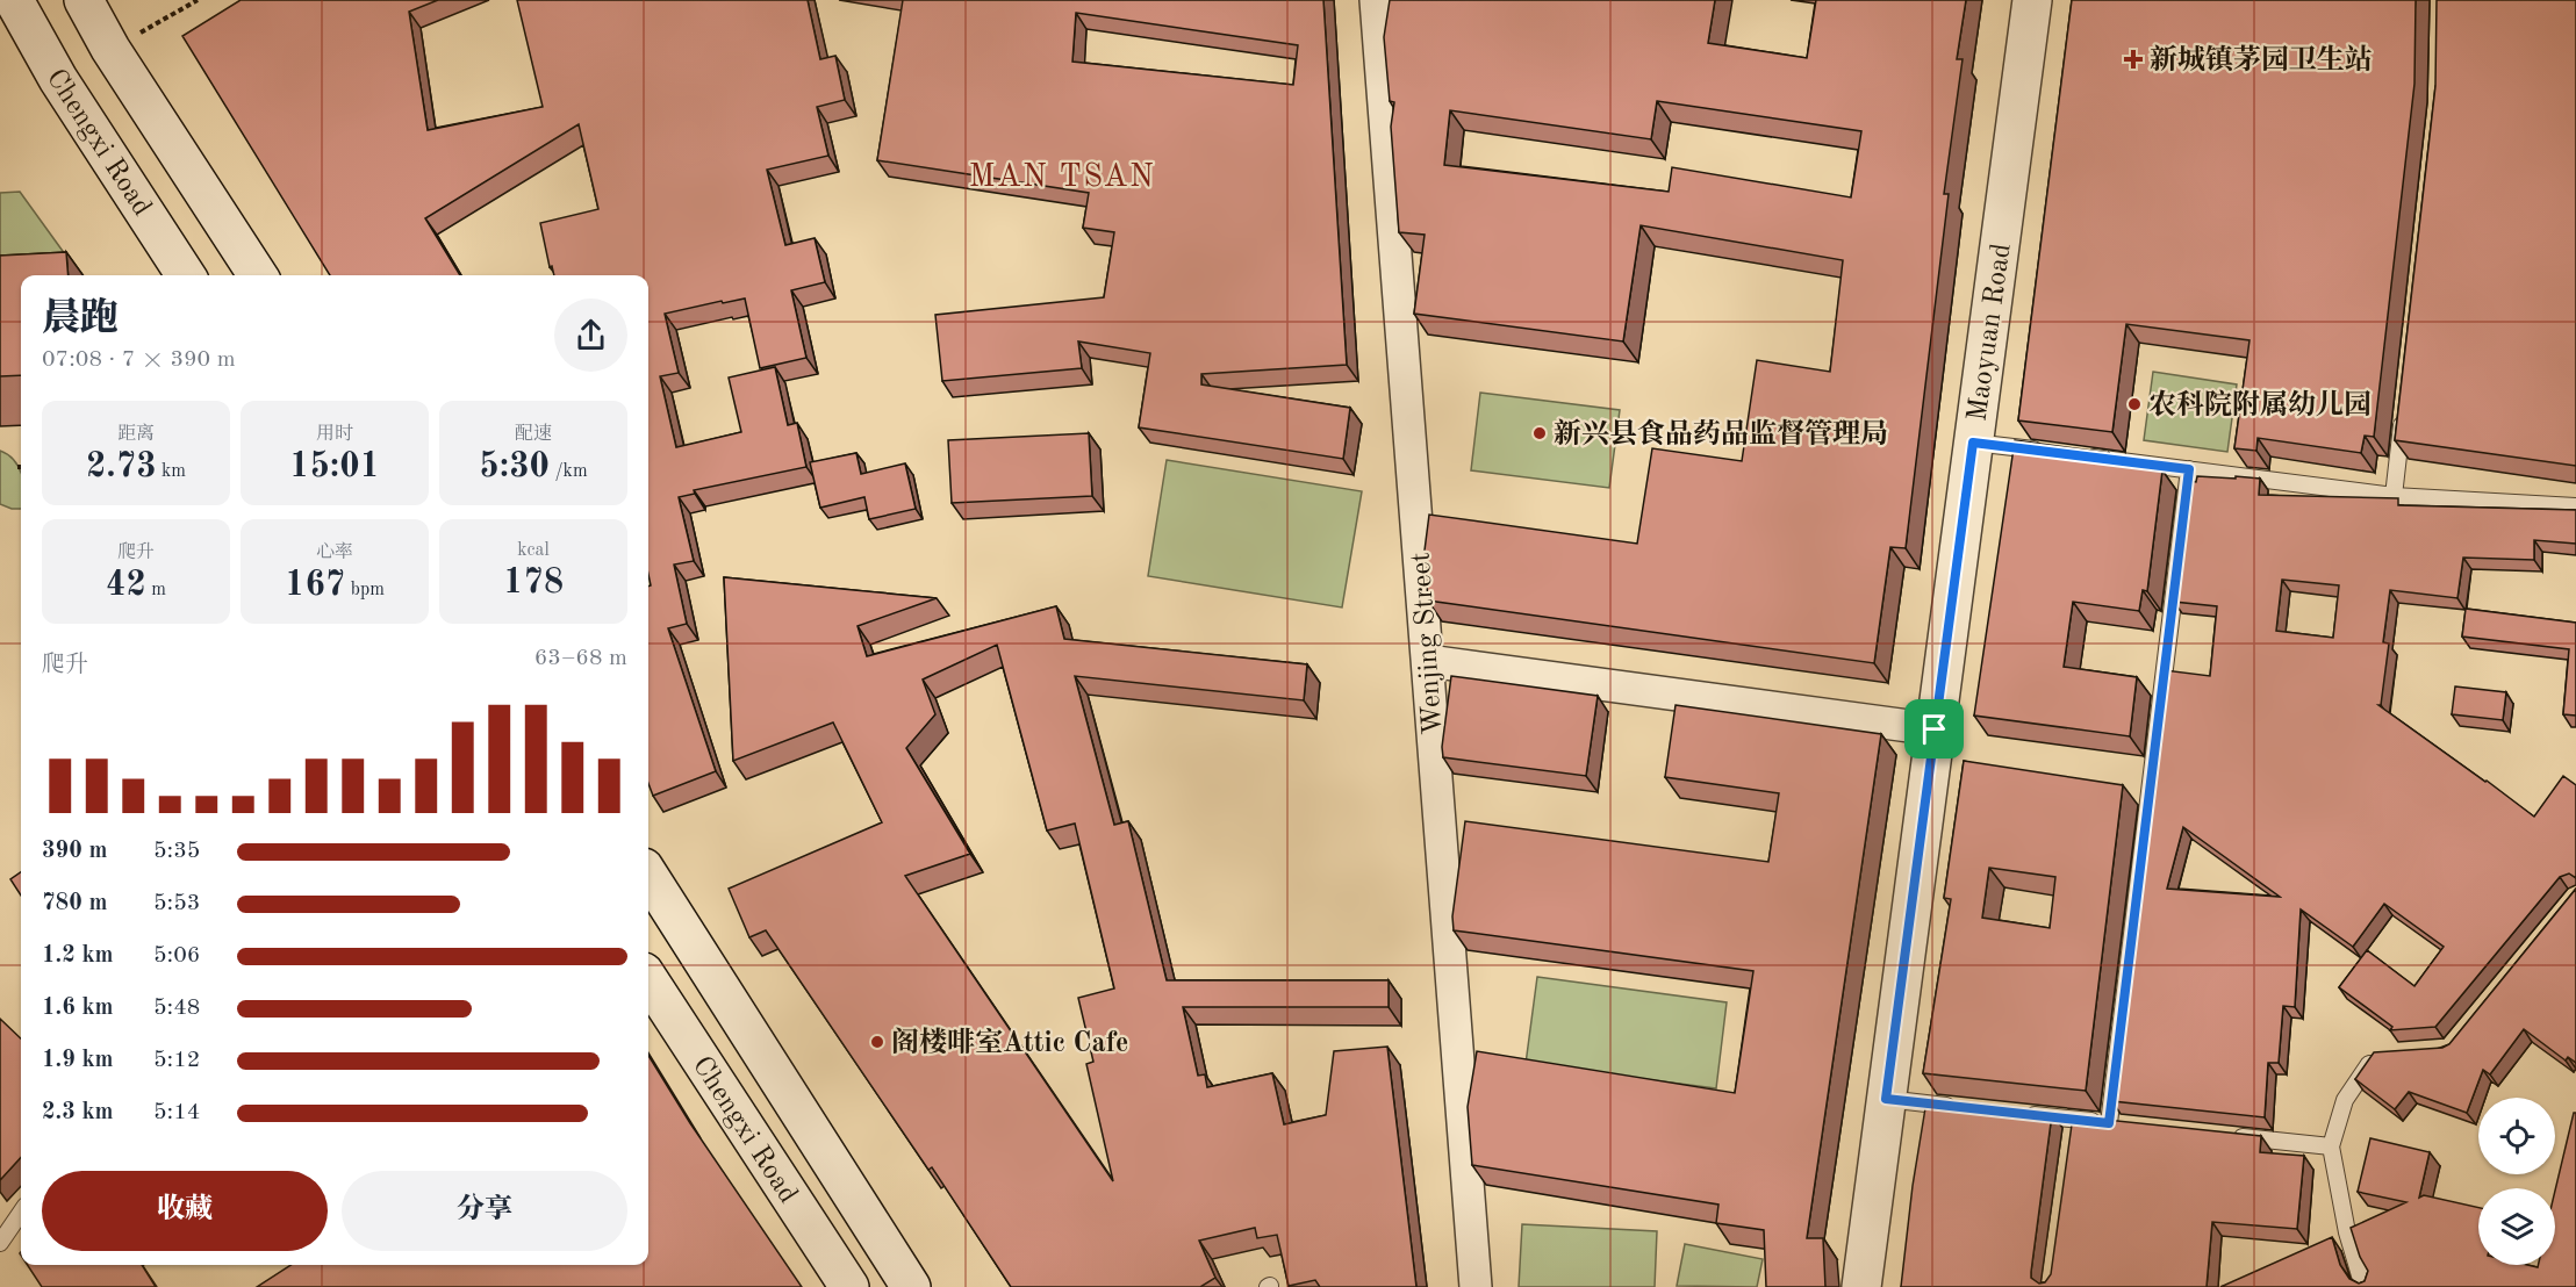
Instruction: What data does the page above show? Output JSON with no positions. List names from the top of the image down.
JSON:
{
  "streets": {
    "main road": ["Chengxi Road", "Maoyuan Road"],
    "street": ["Wenjing Street"]
  },
  "districts": ["MAN TSAN"],
  "places": {
    "health": ["新城镇茅园卫生站"],
    "other": ["农科院附属幼儿园", "新兴县食品药品监督管理局", "阁楼啡室Attic Cafe"]
  },
  "page": {
    "heading": ["晨跑", "07:08 · 7 × 390 m"],
    "stats": [
      ["距离", "2.73 km"],
      ["用时", "15:01"],
      ["配速", "5:30 /km"],
      ["爬升", "42 m"],
      ["心率", "167 bpm"],
      ["kcal", "178"]
    ],
    "chart": ["爬升", "63–68 m"],
    "list": [
      {
        "name": "390 m",
        "note": "5:35"
      },
      {
        "name": "780 m",
        "note": "5:53"
      },
      {
        "name": "1.2 km",
        "note": "5:06"
      },
      {
        "name": "1.6 km",
        "note": "5:48"
      },
      {
        "name": "1.9 km",
        "note": "5:12"
      },
      {
        "name": "2.3 km",
        "note": "5:14"
      }
    ],
    "buttons": ["收藏", "分享"]
  }
}
